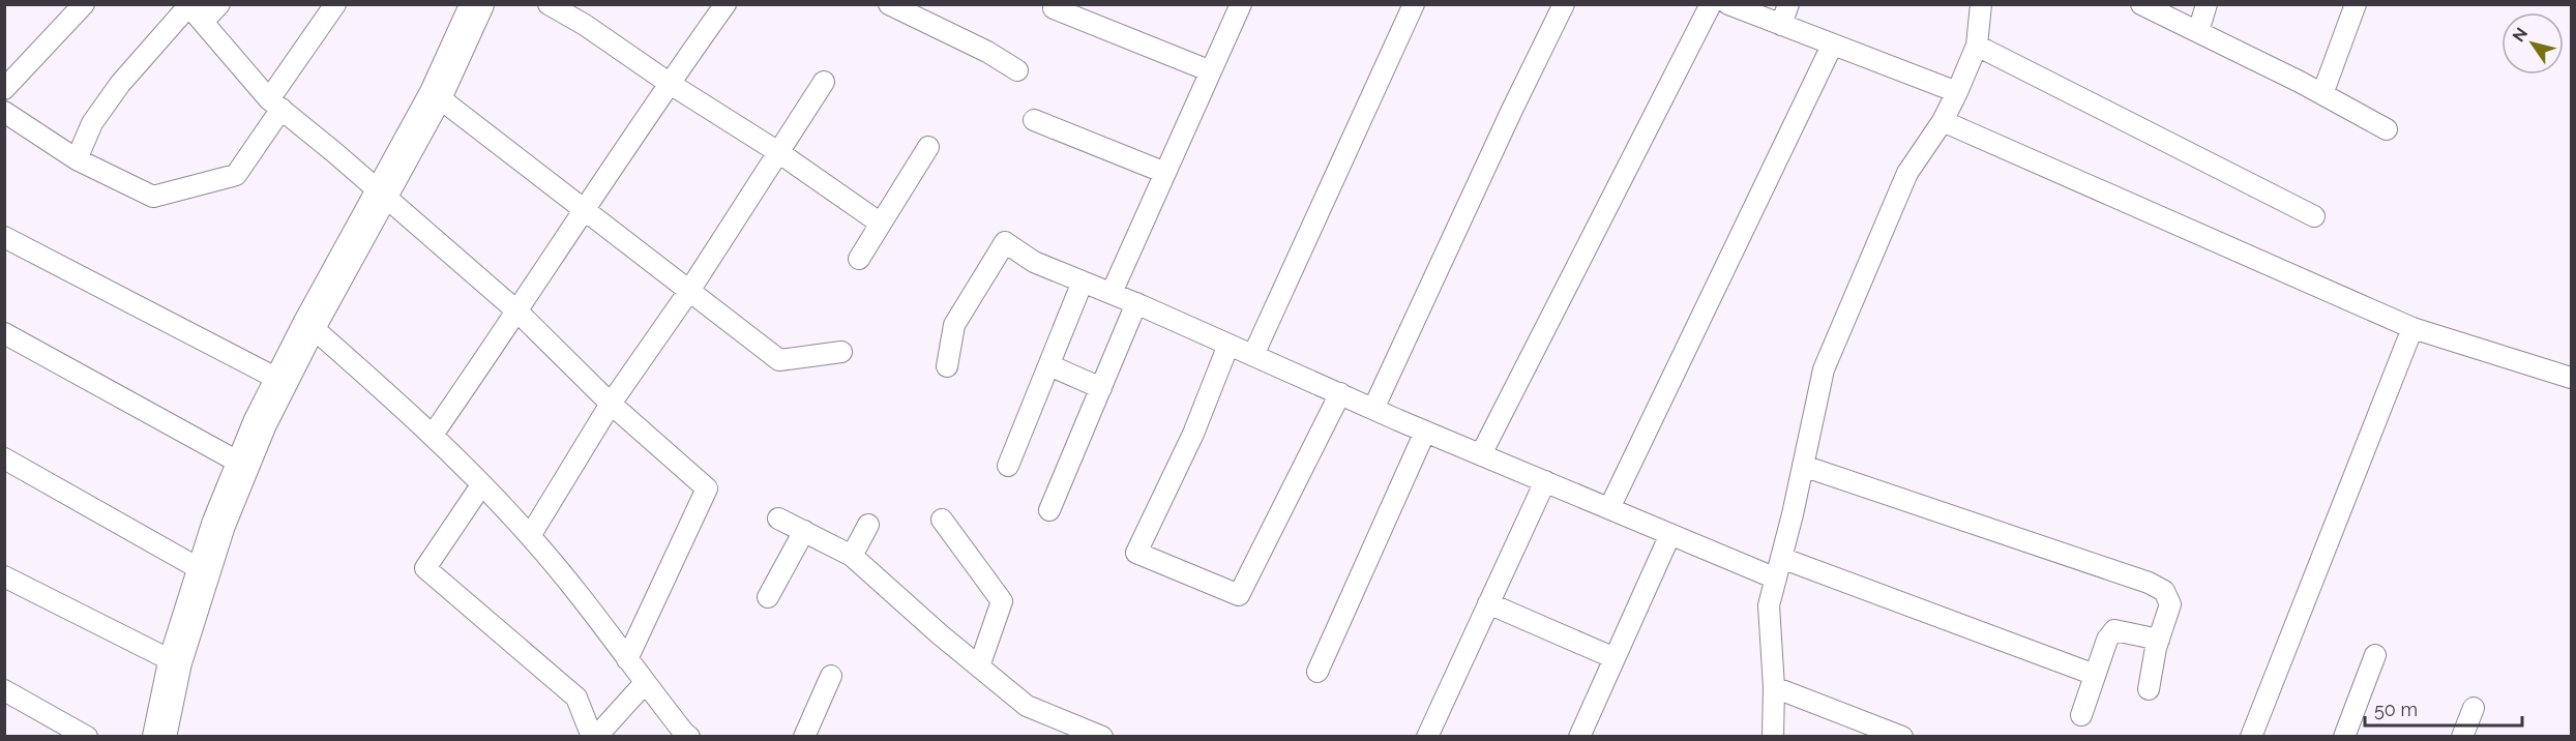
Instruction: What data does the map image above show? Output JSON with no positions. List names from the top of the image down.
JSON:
{
  "scale_bar": "50 m",
  "north": "top left"
}
